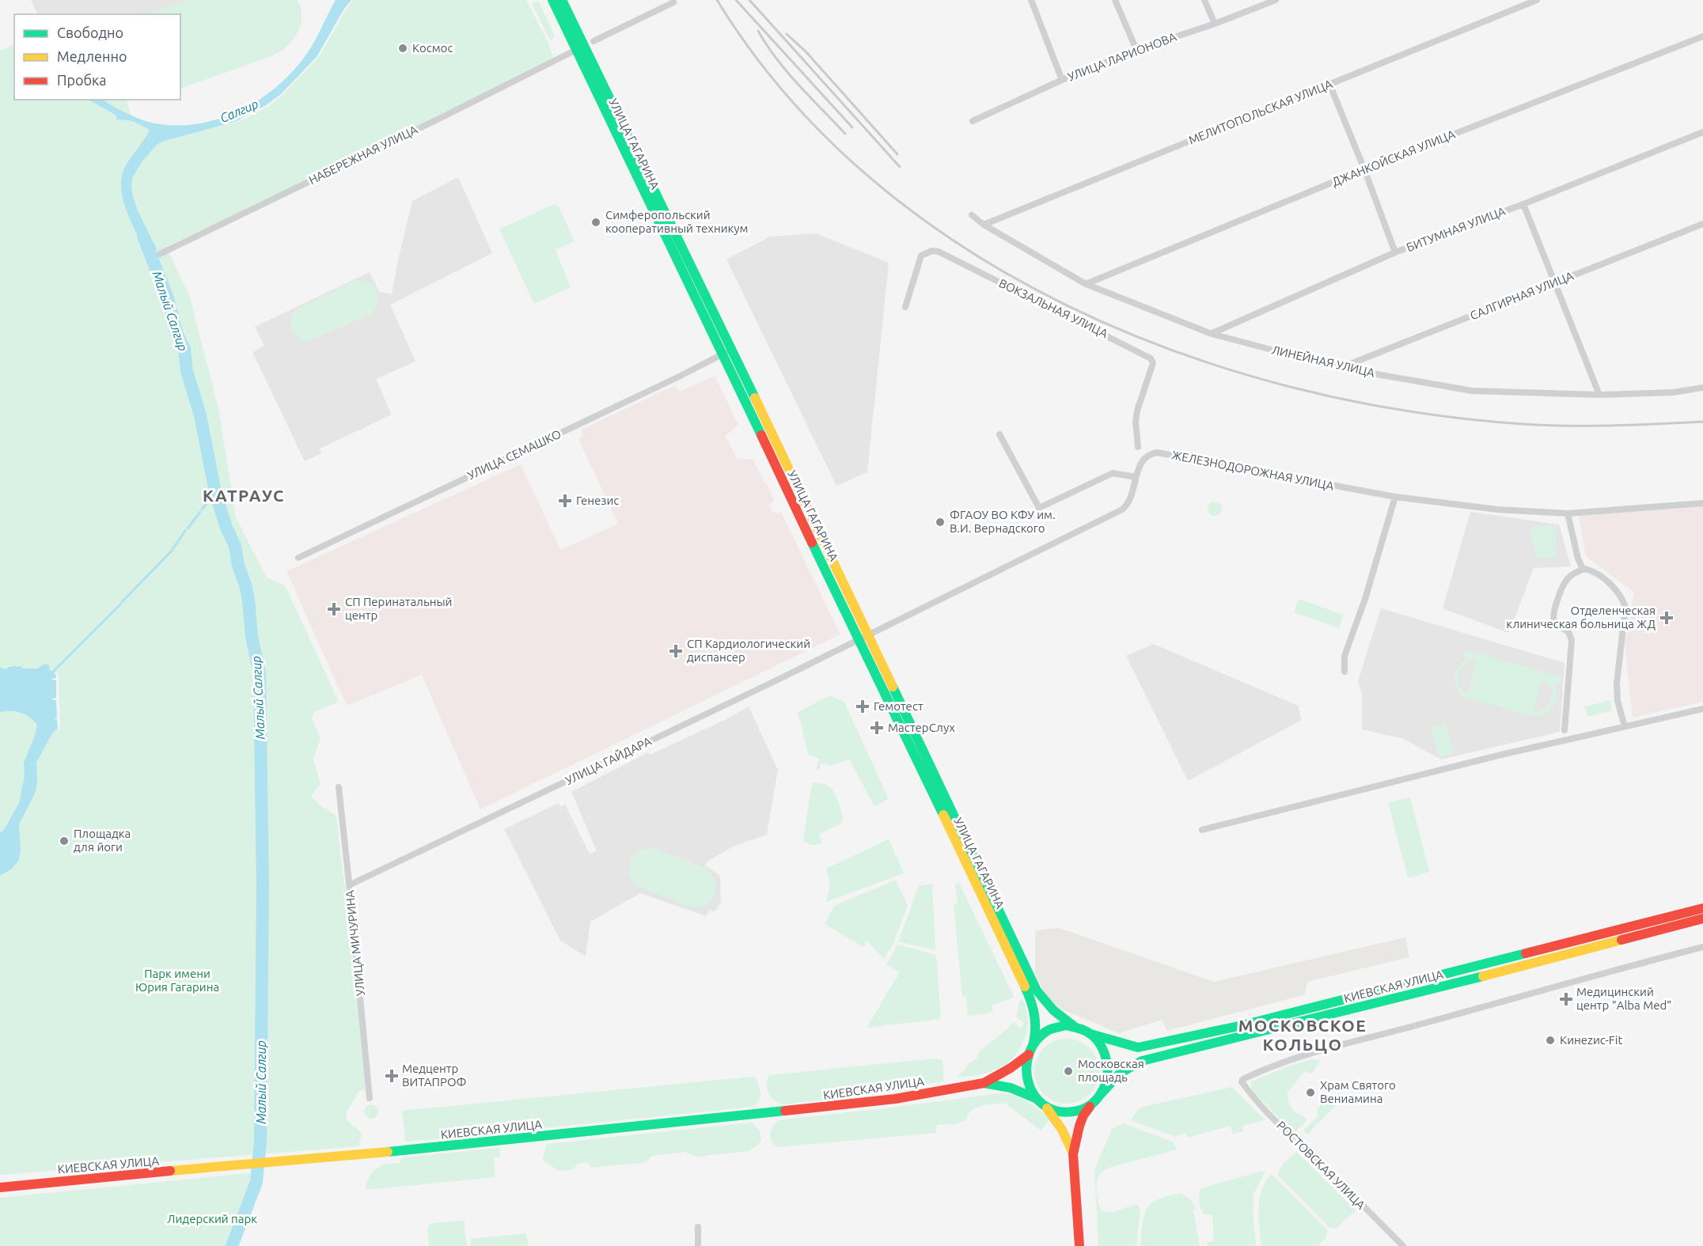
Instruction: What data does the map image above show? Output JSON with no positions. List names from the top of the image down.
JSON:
{
  "streets": {
    "main road": ["УЛИЦА ГАГАРИНА", "КИЕВСКАЯ УЛИЦА"],
    "street": [
      "УЛИЦА ЛАРИОНОВА",
      "МЕЛИТОПОЛЬСКАЯ УЛИЦА",
      "НАБЕРЕЖНАЯ УЛИЦА",
      "ДЖАНКОЙСКАЯ УЛИЦА",
      "БИТУМНАЯ УЛИЦА",
      "САЛГИРНАЯ УЛИЦА",
      "ВОКЗАЛЬНАЯ УЛИЦА",
      "ЛИНЕЙНАЯ УЛИЦА",
      "УЛИЦА СЕМАШКО",
      "ЖЕЛЕЗНОДОРОЖНАЯ УЛИЦА",
      "УЛИЦА ГАЙДАРА",
      "УЛИЦА МИЧУРИНА",
      "РОСТОВСКАЯ УЛИЦА"
    ]
  },
  "crossings": [
    ["МЕЛИТОПОЛЬСКАЯ УЛИЦА", "ЛИНЕЙНАЯ УЛИЦА"],
    ["УЛИЦА ГАГАРИНА", "НАБЕРЕЖНАЯ УЛИЦА"],
    ["УЛИЦА ГАГАРИНА", "УЛИЦА СЕМАШКО"],
    ["УЛИЦА ГАГАРИНА", "ЖЕЛЕЗНОДОРОЖНАЯ УЛИЦА"],
    ["УЛИЦА ГАГАРИНА", "УЛИЦА ГАЙДАРА"],
    ["УЛИЦА ГАГАРИНА", "КИЕВСКАЯ УЛИЦА"],
    ["ДЖАНКОЙСКАЯ УЛИЦА", "ЛИНЕЙНАЯ УЛИЦА"],
    ["БИТУМНАЯ УЛИЦА", "ЛИНЕЙНАЯ УЛИЦА"],
    ["САЛГИРНАЯ УЛИЦА", "ЛИНЕЙНАЯ УЛИЦА"],
    ["ЖЕЛЕЗНОДОРОЖНАЯ УЛИЦА", "УЛИЦА ГАЙДАРА"],
    ["УЛИЦА ГАЙДАРА", "УЛИЦА МИЧУРИНА"]
  ],
  "districts": ["КАТРАУС", "МОСКОВСКОЕ КОЛЬЦО"],
  "water": ["Салгир", "Малый Салгир"],
  "parks": ["Парк имени Юрия Гагарина", "Лидерский парк"],
  "places": {
    "other": [
      "Космос",
      "Симферопольский кооперативный техникум",
      "ФГАОУ ВО КФУ им. В.И. Вернадского",
      "Площадка для йоги",
      "Кинеzис-Fit",
      "Московская площадь",
      "Храм Святого Вениамина"
    ],
    "health": [
      "Генезис",
      "СП Перинатальный центр",
      "Отделенческая клиническая больница ЖД",
      "СП Кардиологический диспансер",
      "Гемотест",
      "МастерСлух",
      "Медицинский центр \"Alba Med\"",
      "Медцентр ВИТАПРОФ"
    ]
  },
  "legend": ["Свободно", "Медленно", "Пробка"]
}
